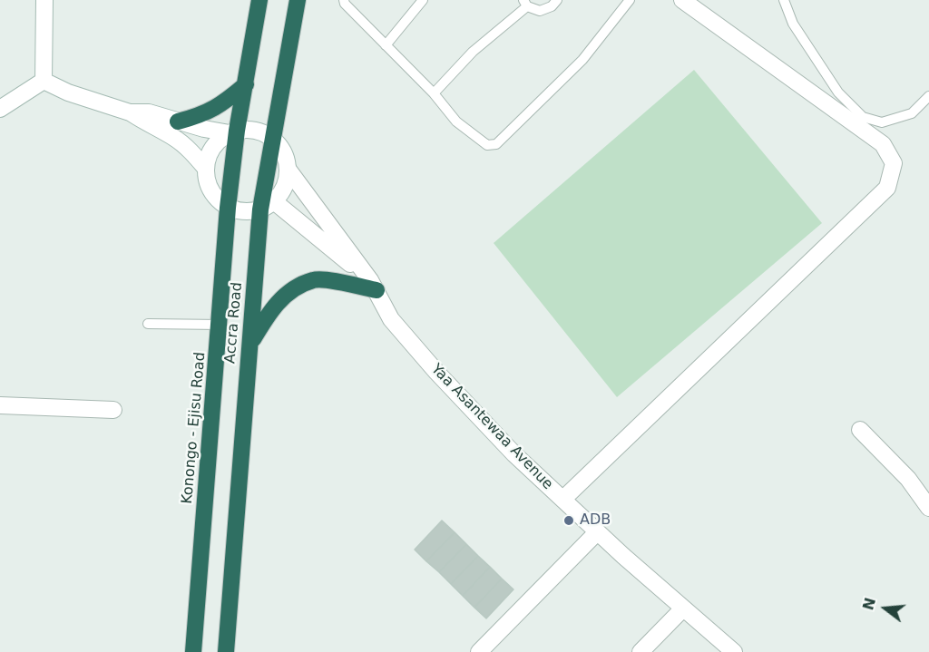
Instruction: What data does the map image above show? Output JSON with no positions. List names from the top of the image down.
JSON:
{
  "streets": {
    "highway": ["Accra Road", "Konongo - Ejisu Road"],
    "street": ["Yaa Asantewaa Avenue"]
  },
  "places": ["ADB"],
  "north": "left"
}
